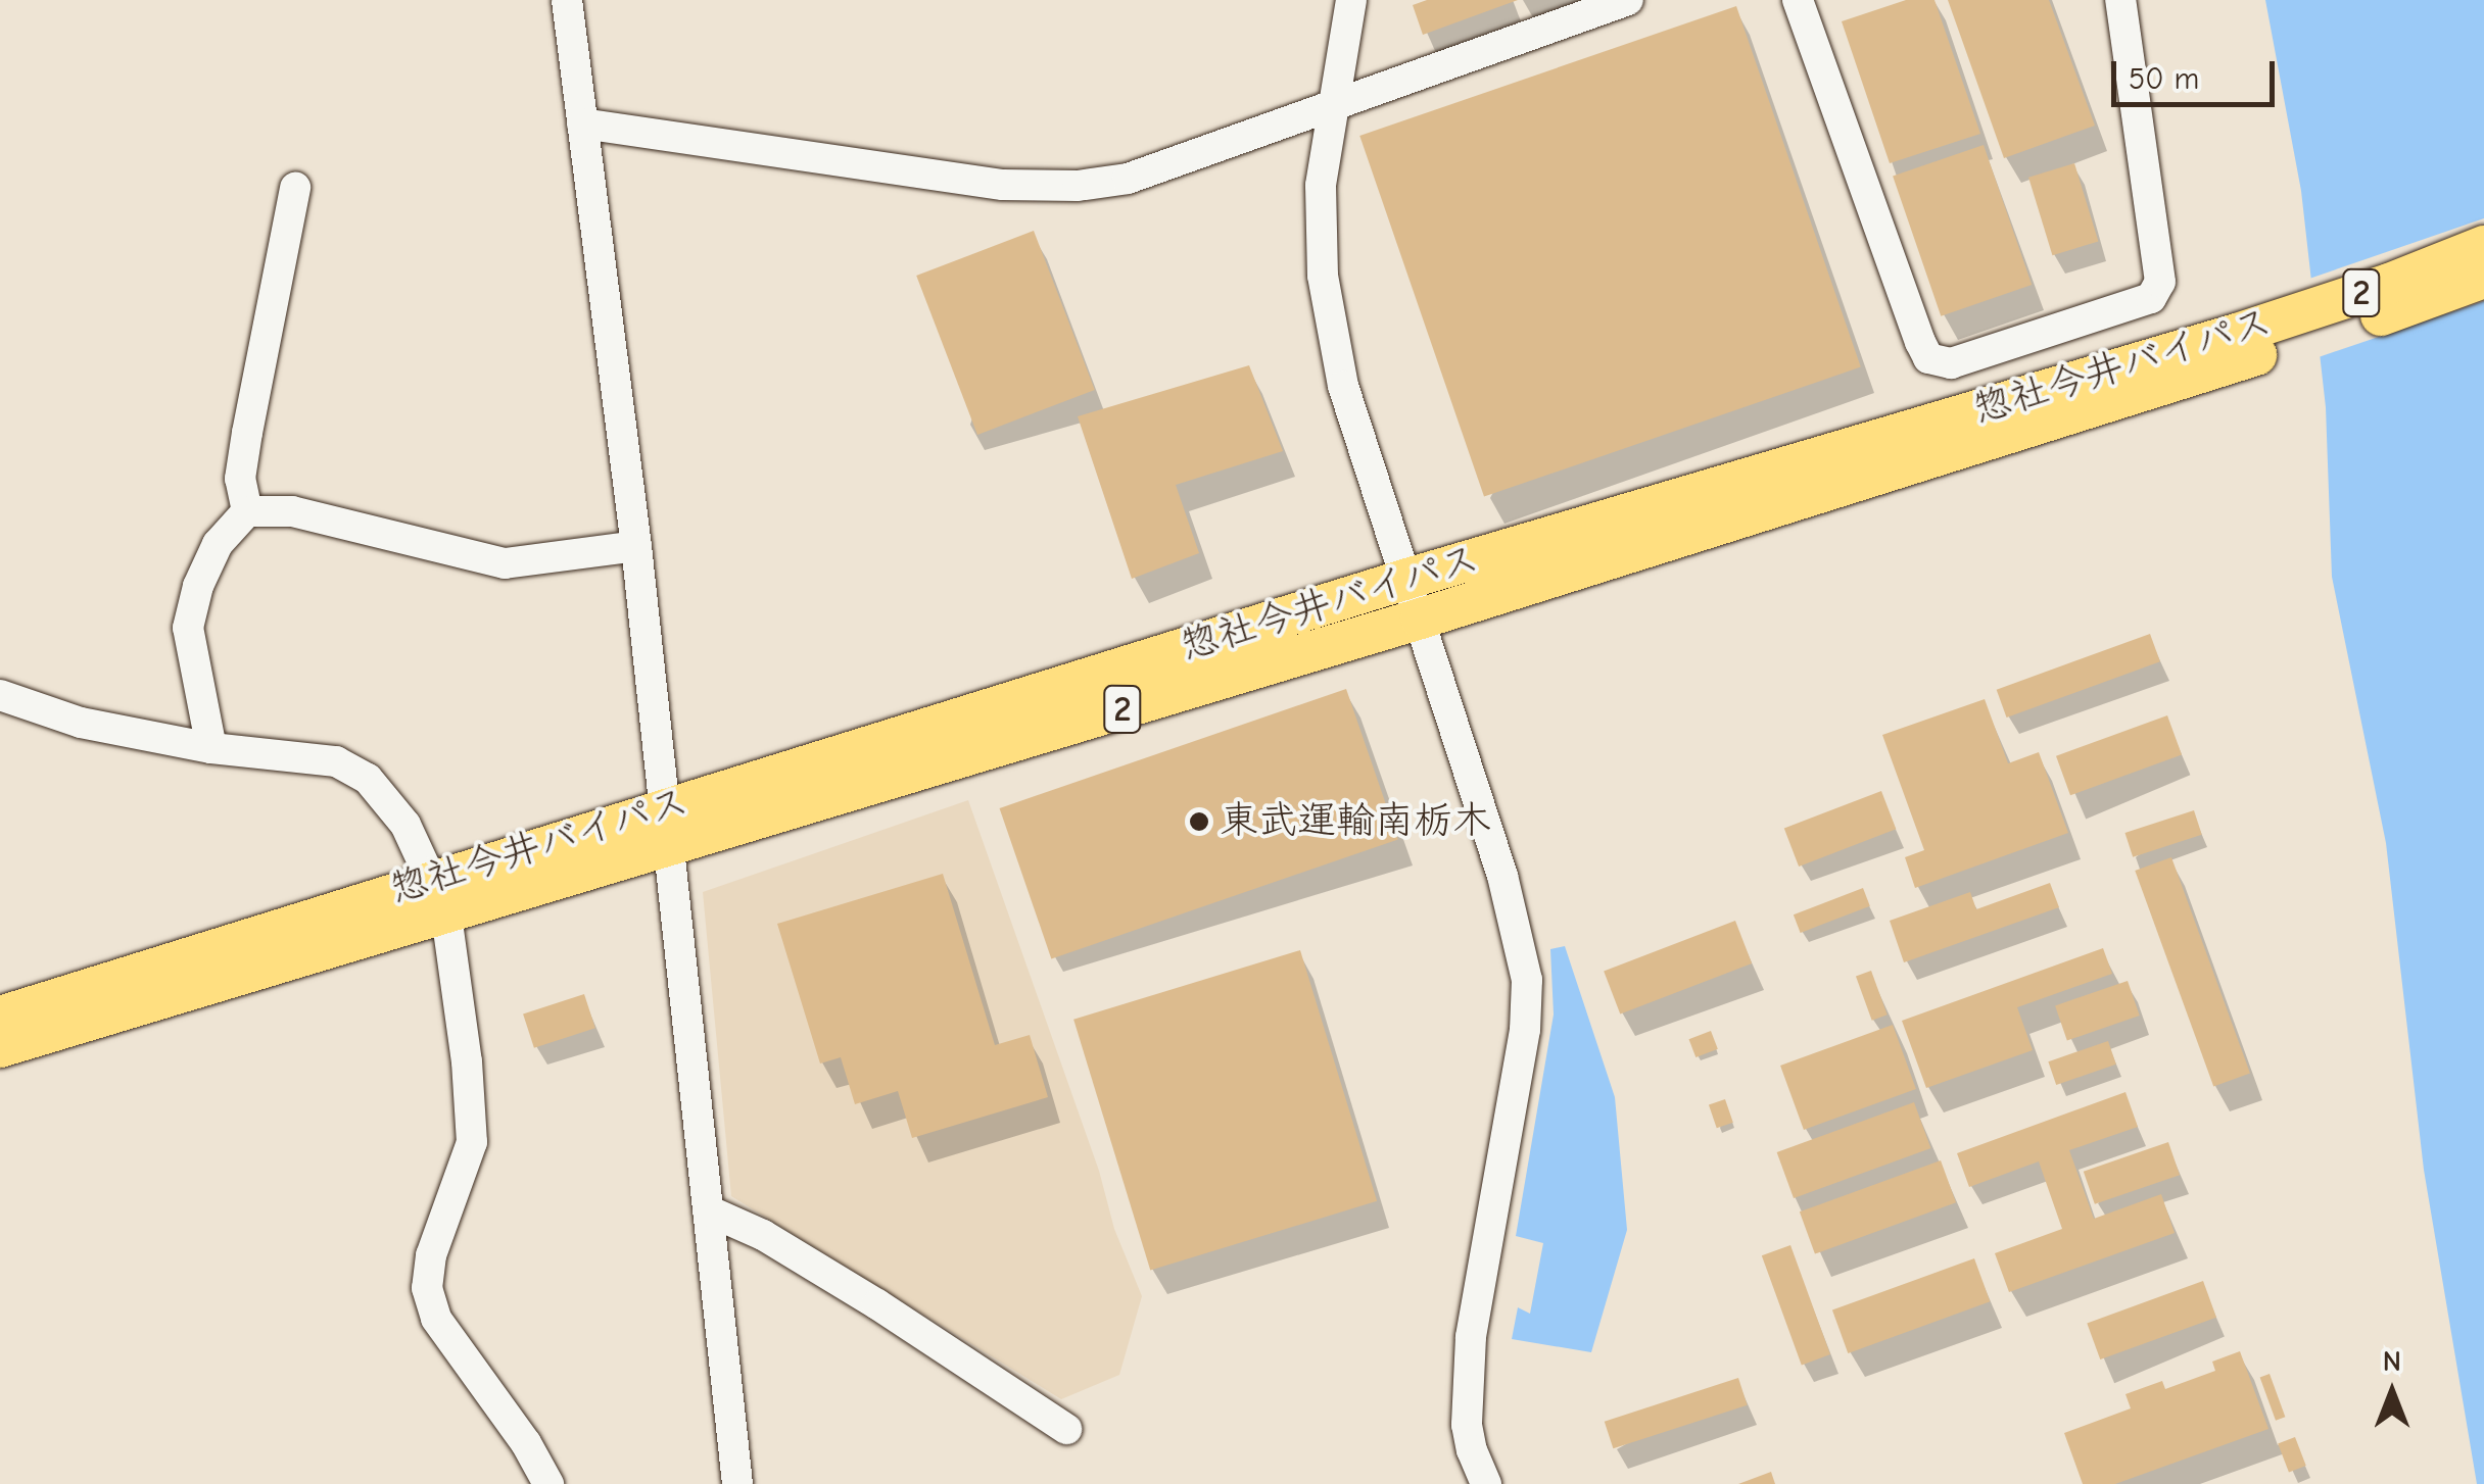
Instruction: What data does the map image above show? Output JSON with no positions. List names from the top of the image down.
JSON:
{
  "streets": {
    "main road": ["2", "惣社今井バイパス"]
  },
  "places": ["東武運輸南栃木"],
  "scale_bar": "50 m",
  "north": "top"
}
